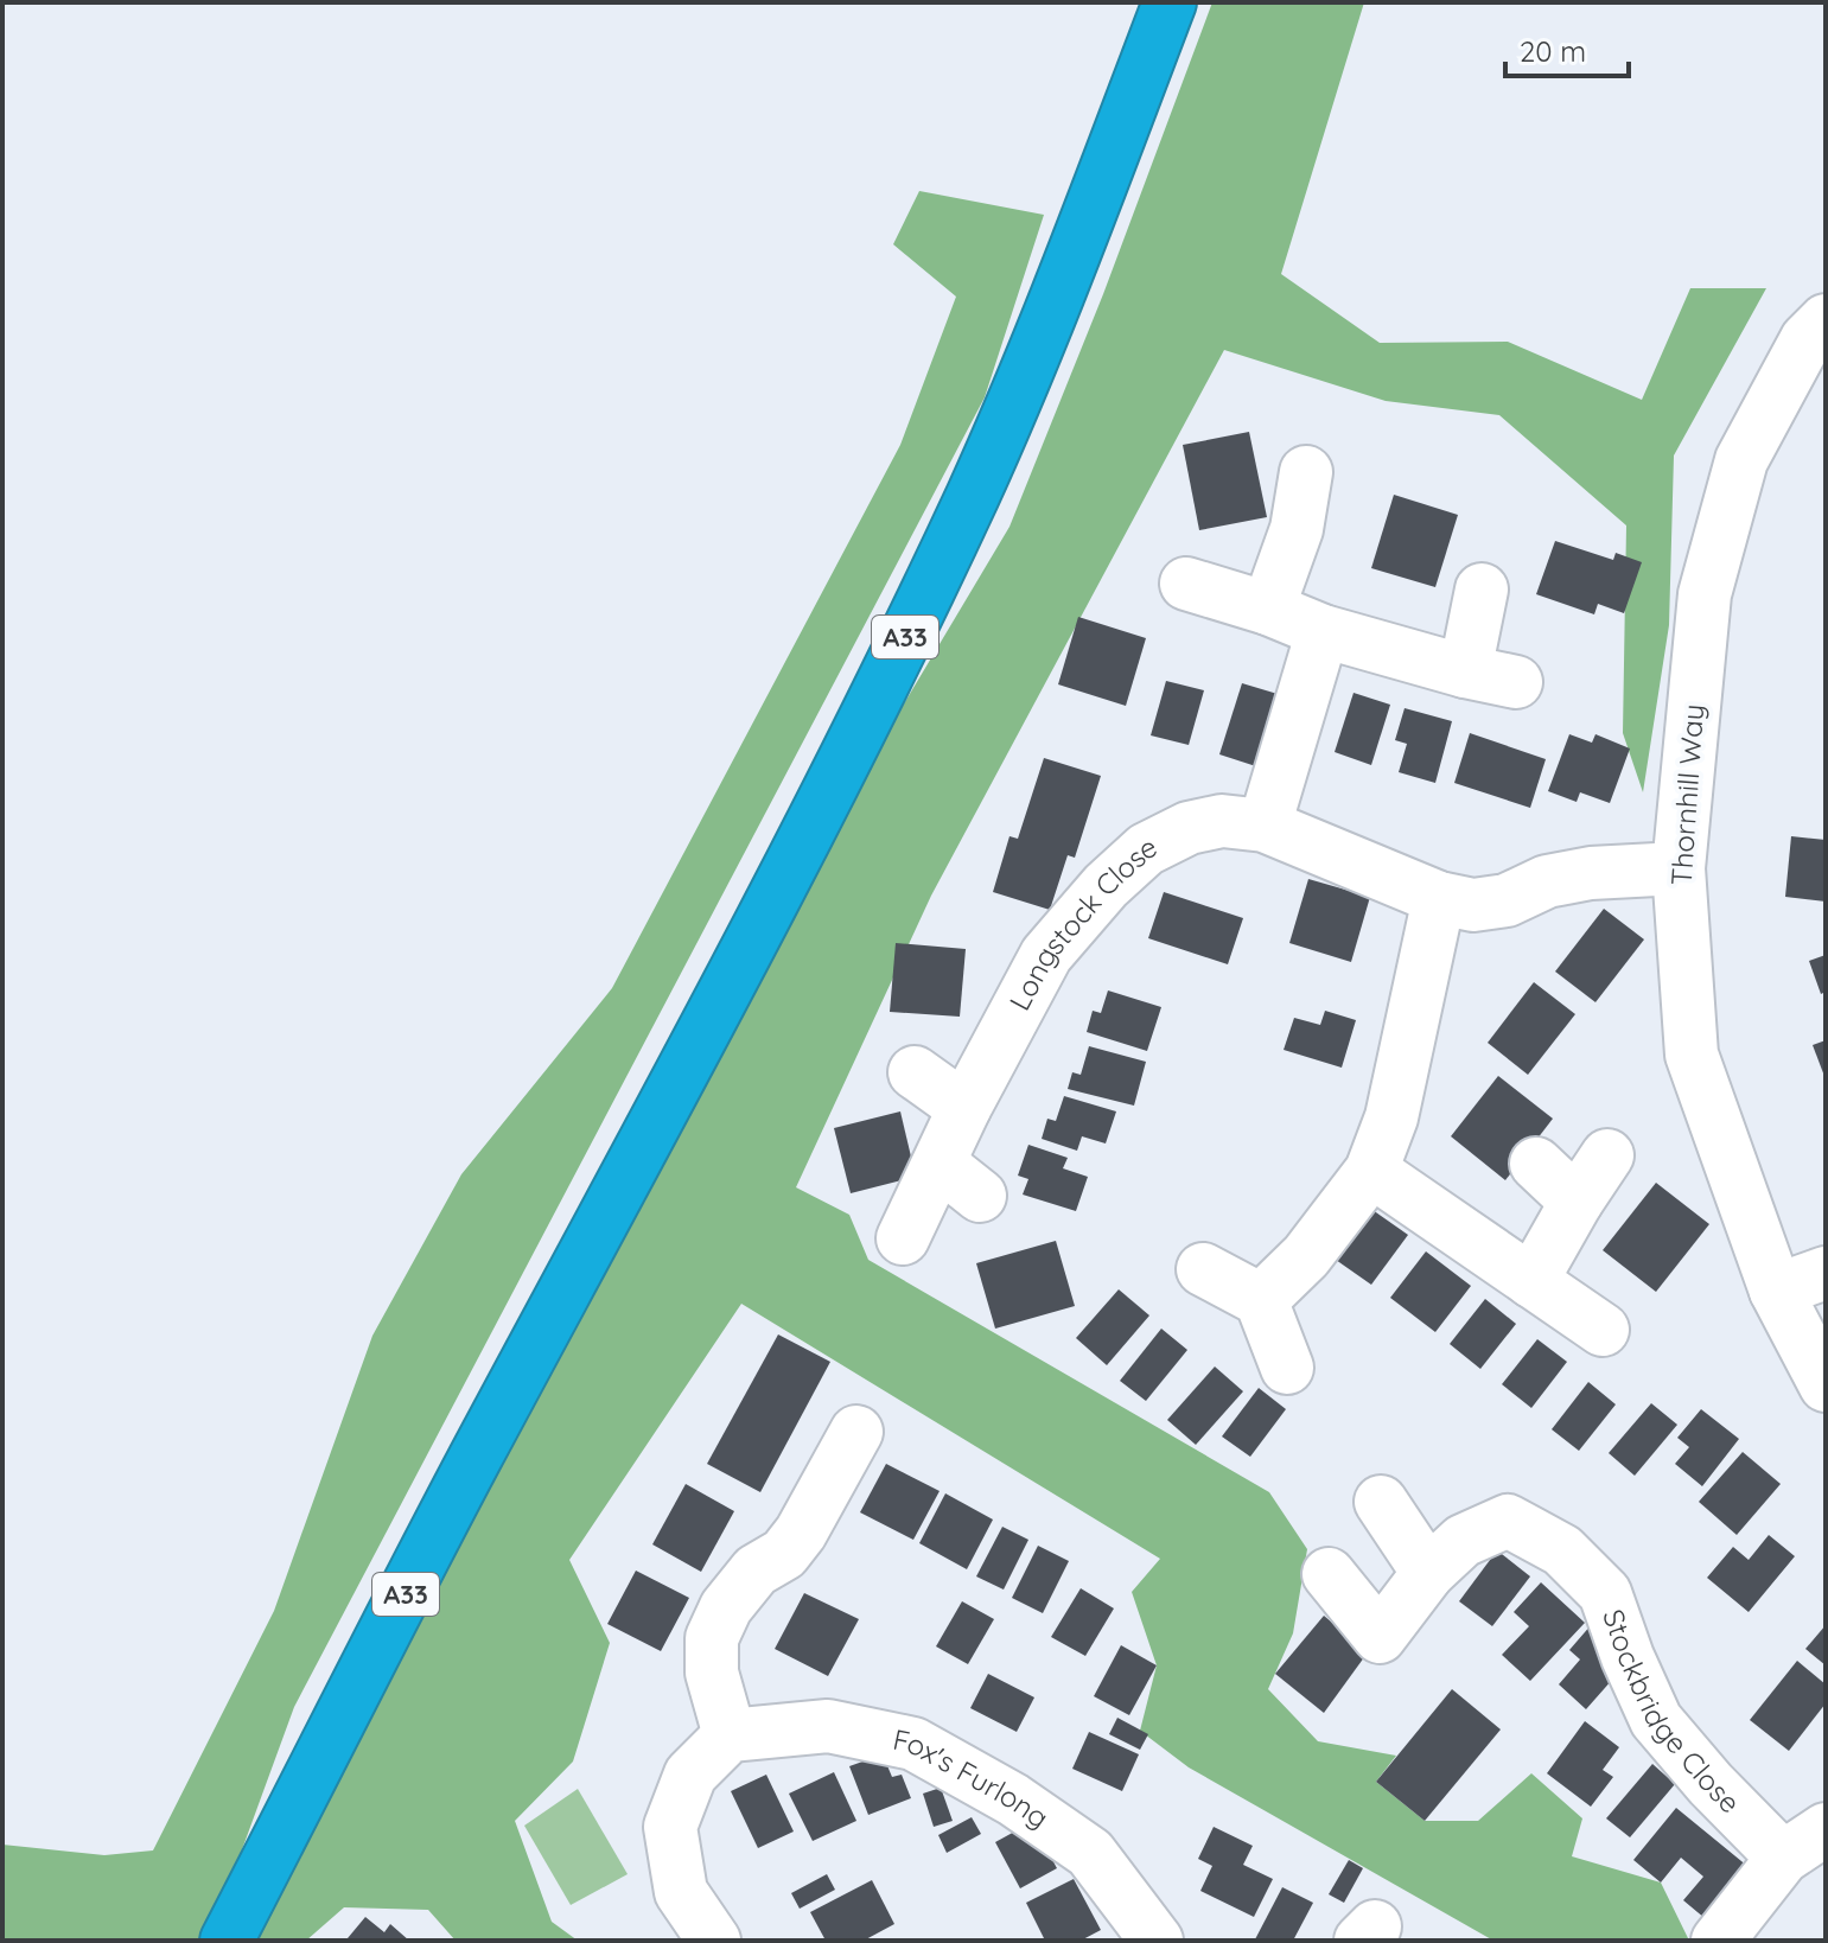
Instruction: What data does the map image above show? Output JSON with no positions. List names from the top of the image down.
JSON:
{
  "streets": {
    "highway": ["A33"],
    "street": [
      "Thornhill Way",
      "Longstock Close",
      "Stockbridge Close",
      "Fox's Furlong"
    ]
  },
  "crossings": [
    ["Thornhill Way", "Longstock Close"]
  ],
  "scale_bar": "20 m"
}
